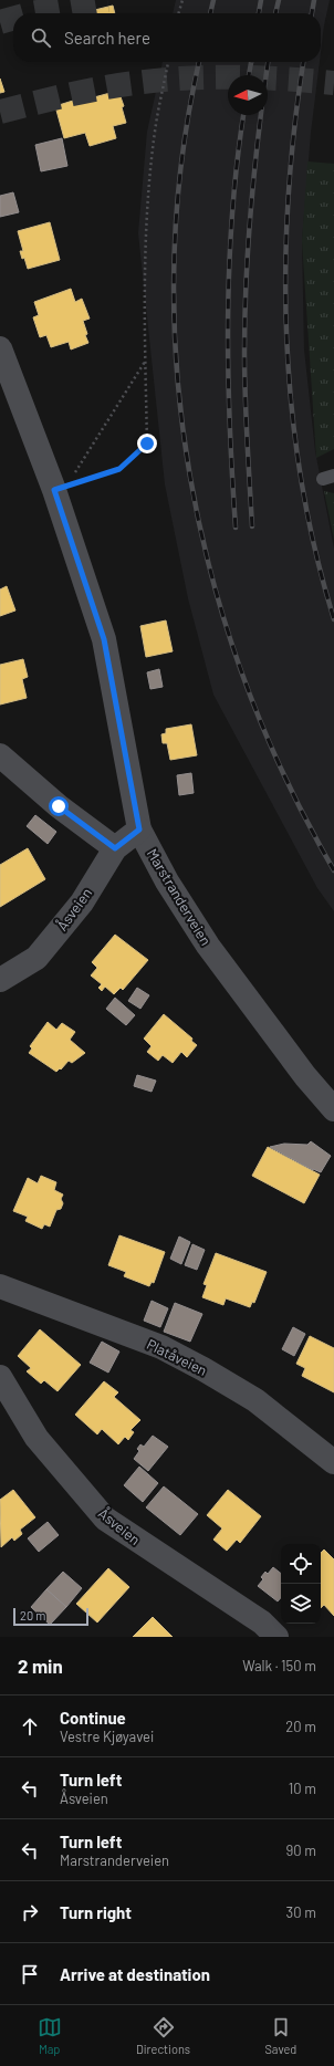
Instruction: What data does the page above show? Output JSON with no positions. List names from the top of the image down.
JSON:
{
  "streets": {
    "street": ["Marstranderveien", "Åsveien", "Platåveien"]
  },
  "crossings": [
    ["Marstranderveien", "Åsveien"]
  ],
  "scale_bar": "20 m",
  "north": "left",
  "page": {
    "search": "Search here",
    "scale": "20 m",
    "heading": ["2 min", "Walk · 150 m"],
    "list": [
      ["Continue", "Vestre Kjøyavei", "20 m"],
      ["Turn left", "Åsveien", "10 m"],
      ["Turn left", "Marstranderveien", "90 m"],
      ["Turn right", "30 m"],
      "Arrive at destination"
    ],
    "nav": ["Map", "Directions", "Saved"]
  }
}
